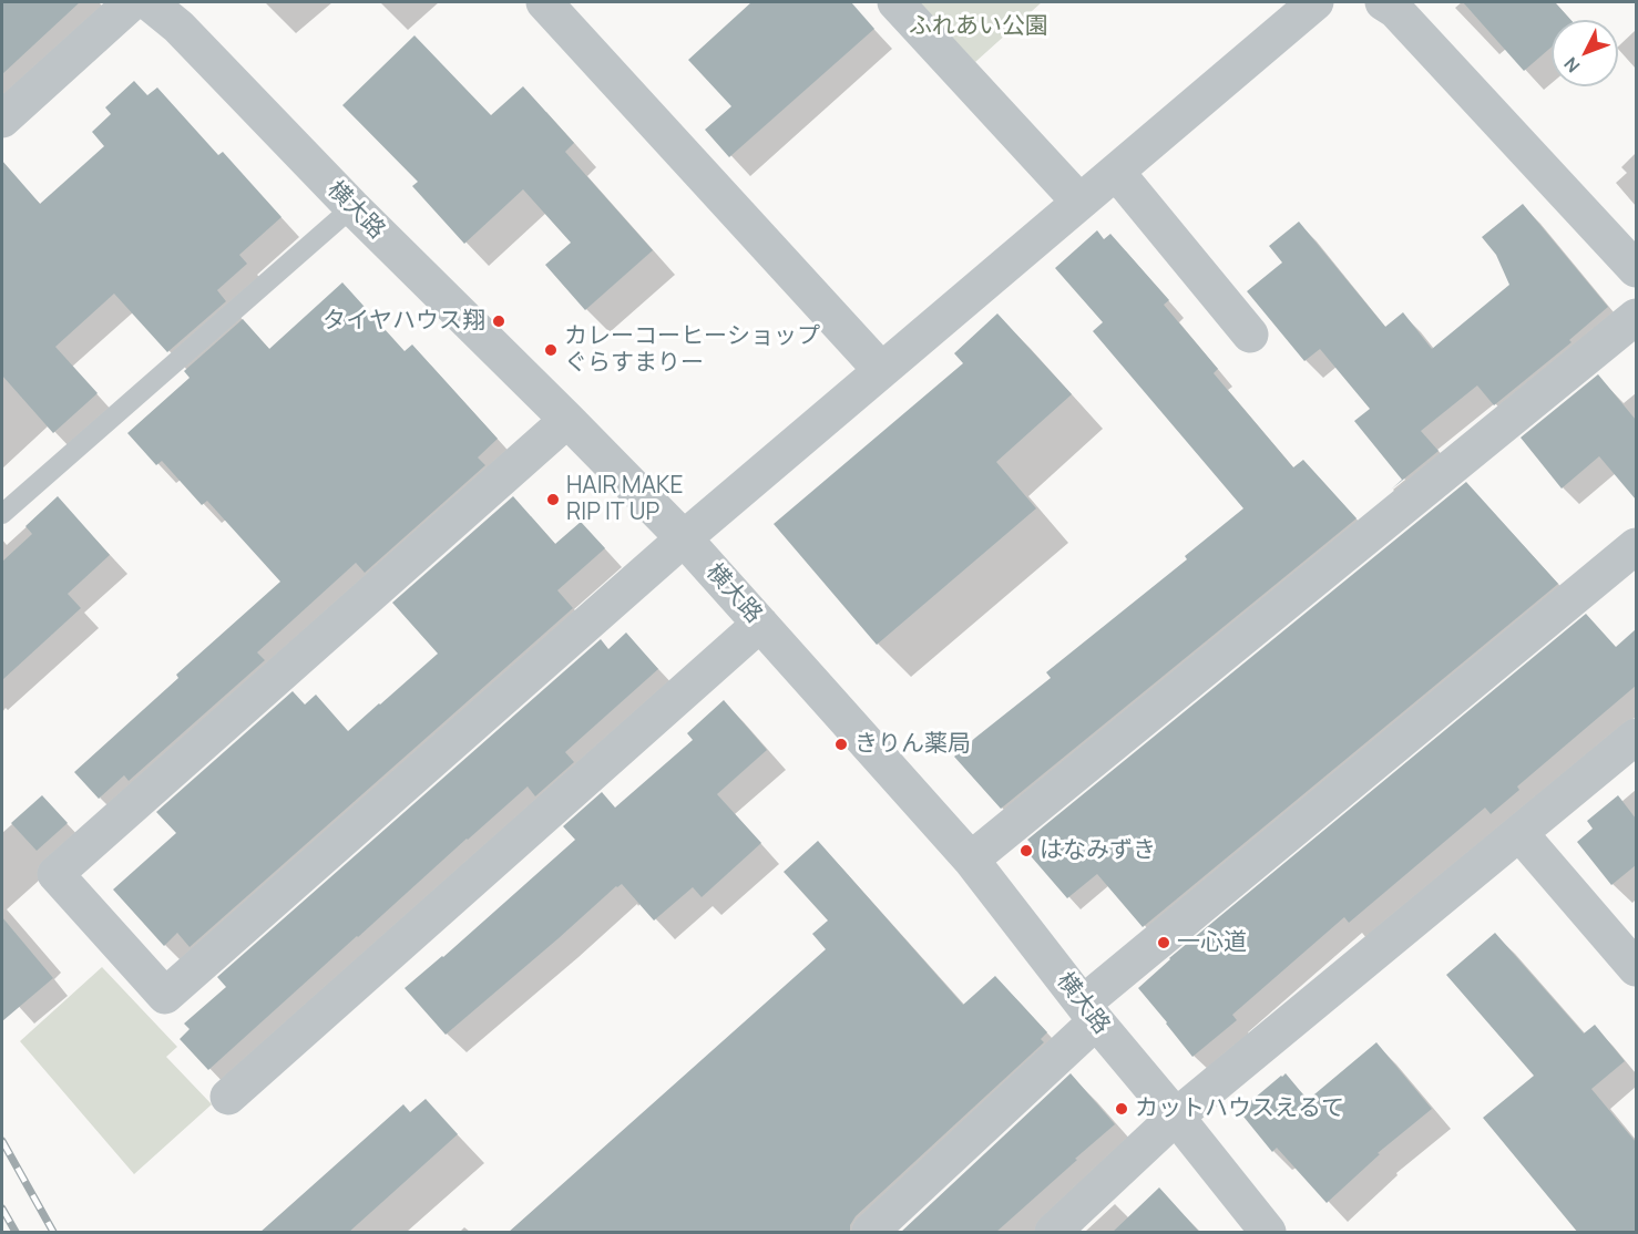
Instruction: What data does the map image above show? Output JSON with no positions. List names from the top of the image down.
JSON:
{
  "streets": {
    "street": ["横大路"]
  },
  "parks": ["ふれあい公園"],
  "places": [
    "タイヤハウス翔",
    "カレーコーヒーショップ ぐらすまりー",
    "HAIR MAKE RIP IT UP",
    "きりん薬局",
    "はなみずき",
    "一心道",
    "カットハウスえるて"
  ],
  "north": "bottom left"
}
